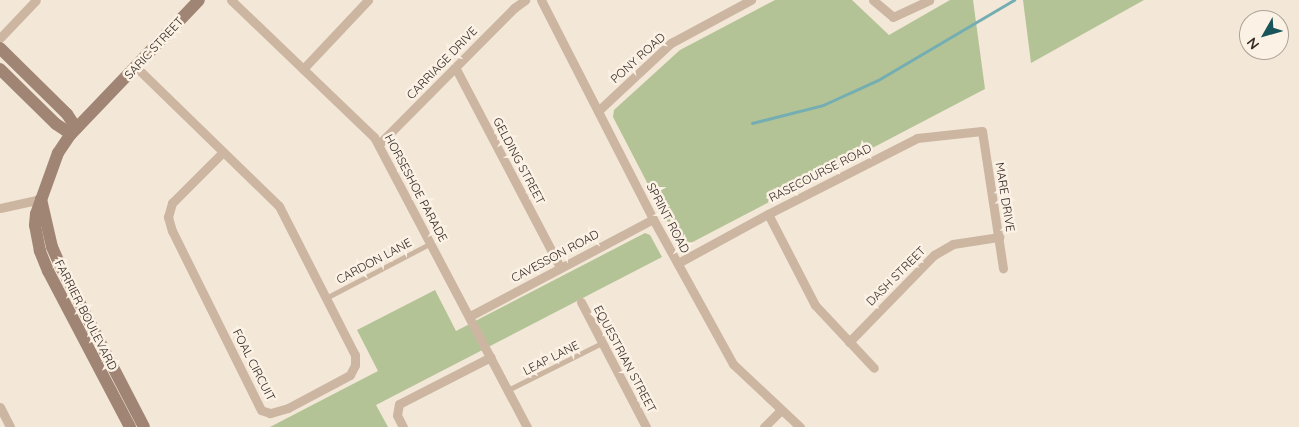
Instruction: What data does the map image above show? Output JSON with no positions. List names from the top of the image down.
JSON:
{
  "streets": {
    "street": [
      "SARIC STREET",
      "PONY ROAD",
      "CARRIAGE DRIVE",
      "GELDING STREET",
      "RASECOURSE ROAD",
      "HORSESHOE PARADE",
      "MARE DRIVE",
      "SPRINT ROAD",
      "CAVESSON ROAD",
      "DASH STREET",
      "FARRIER BOULEVARD",
      "EQUESTRIAN STREET",
      "FOAL CIRCUIT"
    ],
    "lane": ["CARDON LANE", "LEAP LANE"]
  },
  "crossings": [
    ["SARIC STREET", "FARRIER BOULEVARD"],
    ["SARIC STREET", "FOAL CIRCUIT"],
    ["PONY ROAD", "SPRINT ROAD"],
    ["CARRIAGE DRIVE", "GELDING STREET"],
    ["CARRIAGE DRIVE", "HORSESHOE PARADE"],
    ["GELDING STREET", "CAVESSON ROAD"],
    ["RASECOURSE ROAD", "MARE DRIVE"],
    ["RASECOURSE ROAD", "SPRINT ROAD"],
    ["HORSESHOE PARADE", "CAVESSON ROAD"],
    ["HORSESHOE PARADE", "CARDON LANE"],
    ["HORSESHOE PARADE", "LEAP LANE"],
    ["MARE DRIVE", "DASH STREET"],
    ["SPRINT ROAD", "CAVESSON ROAD"],
    ["CARDON LANE", "FOAL CIRCUIT"],
    ["LEAP LANE", "EQUESTRIAN STREET"]
  ],
  "north": "bottom left"
}
